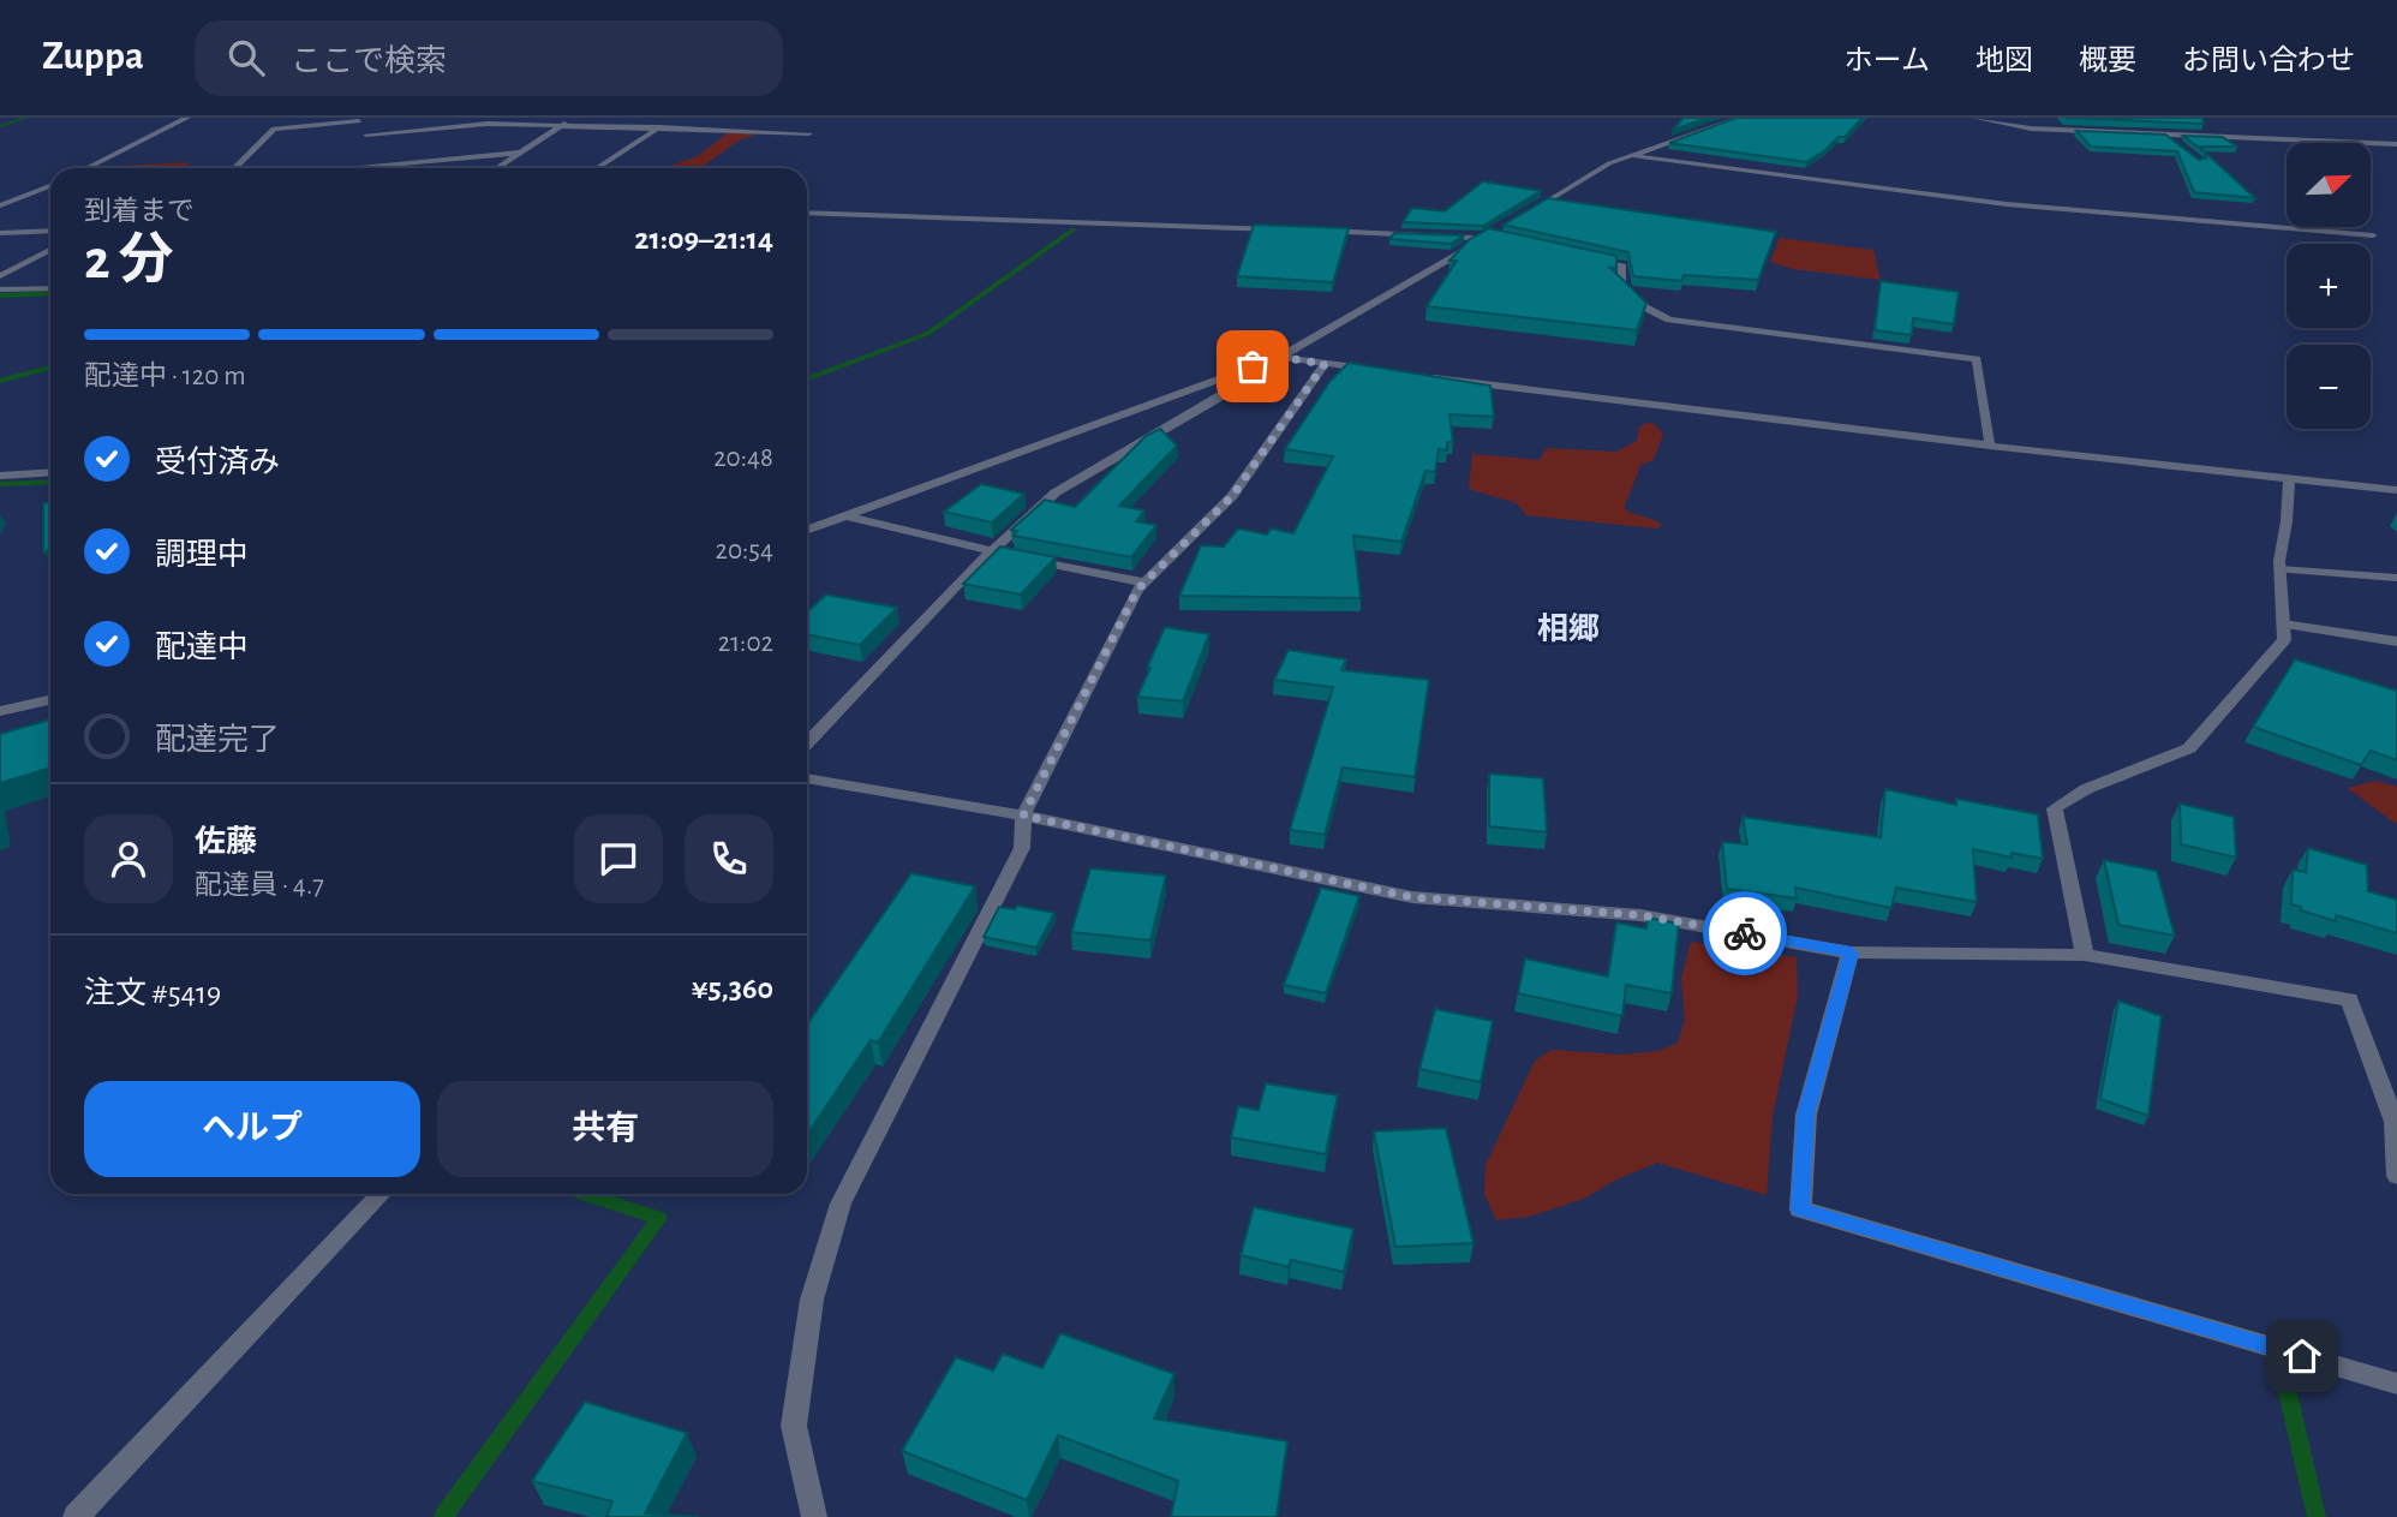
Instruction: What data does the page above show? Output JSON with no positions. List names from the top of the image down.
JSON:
{
  "districts": ["相郷"],
  "north": "top right",
  "page": {
    "header": "Zuppa",
    "search": "ここで検索",
    "nav": [
      "ホーム",
      "地図",
      "概要",
      "お問い合わせ"
    ],
    "map_buttons": ["+", "−"],
    "heading": ["2 分", "到着まで", "21:09–21:14"],
    "panel": [
      "佐藤",
      "配達員 · 4.7",
      "注文 #5419",
      "¥5,360"
    ],
    "bar": "配達中 · 120 m",
    "list": [
      ["受付済み", "20:48"],
      ["調理中", "20:54"],
      ["配達中", "21:02"],
      "配達完了"
    ],
    "buttons": ["ヘルプ", "共有"]
  }
}
